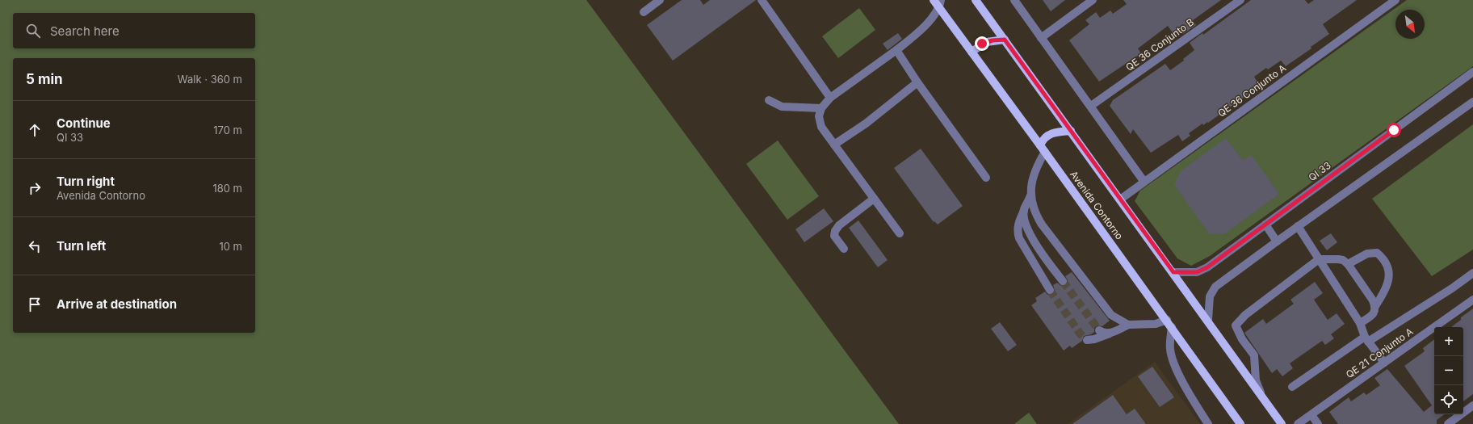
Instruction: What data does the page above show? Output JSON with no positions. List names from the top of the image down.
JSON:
{
  "streets": {
    "main road": ["Avenida Contorno"],
    "street": [
      "QE 36 Conjunto B",
      "QE 36 Conjunto A",
      "QI 33",
      "QE 21 Conjunto A"
    ]
  },
  "north": "bottom right",
  "page": {
    "search": "Search here",
    "heading": ["5 min", "Walk · 360 m"],
    "list": [
      ["Continue", "QI 33", "170 m"],
      ["Turn right", "Avenida Contorno", "180 m"],
      ["Turn left", "10 m"],
      "Arrive at destination"
    ],
    "map_buttons": ["+", "−"]
  }
}
